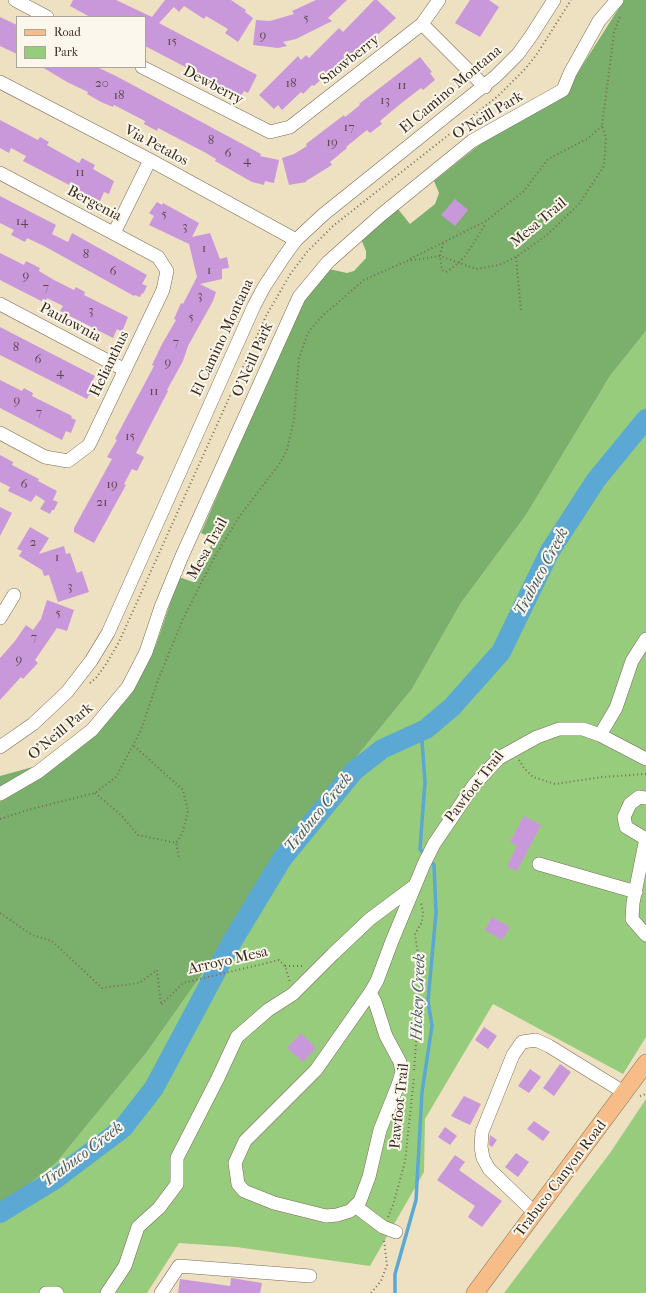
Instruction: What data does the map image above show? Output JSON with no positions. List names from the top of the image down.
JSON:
{
  "streets": {
    "main road": ["Trabuco Canyon Road"],
    "street": [
      "Snowberry",
      "Dewberry",
      "El Camino Montana",
      "O'Neill Park",
      "Via Petalos",
      "Bergenia",
      "Paulownia",
      "Helianthus"
    ],
    "path": ["Mesa Trail", "Pawfoot Trail", "Arroyo Mesa"]
  },
  "crossings": [
    ["Snowberry", "Dewberry"],
    ["El Camino Montana", "Via Petalos"],
    ["O'Neill Park", "Mesa Trail"],
    ["Bergenia", "Helianthus"],
    ["Paulownia", "Helianthus"]
  ],
  "water": ["Trabuco Creek", "Hickey Creek"],
  "house_numbers": [
    "5",
    "9",
    "15",
    "20",
    "18",
    "11",
    "18",
    "13",
    "17",
    "8",
    "19",
    "6",
    "4",
    "11",
    "5",
    "14",
    "3",
    "1",
    "8",
    "1",
    "6",
    "9",
    "7",
    "3",
    "3",
    "5",
    "7",
    "8",
    "6",
    "9",
    "4",
    "11",
    "9",
    "7",
    "15",
    "6",
    "19",
    "21",
    "2",
    "1",
    "3",
    "5",
    "7",
    "9"
  ],
  "legend": ["Road", "Park"]
}
